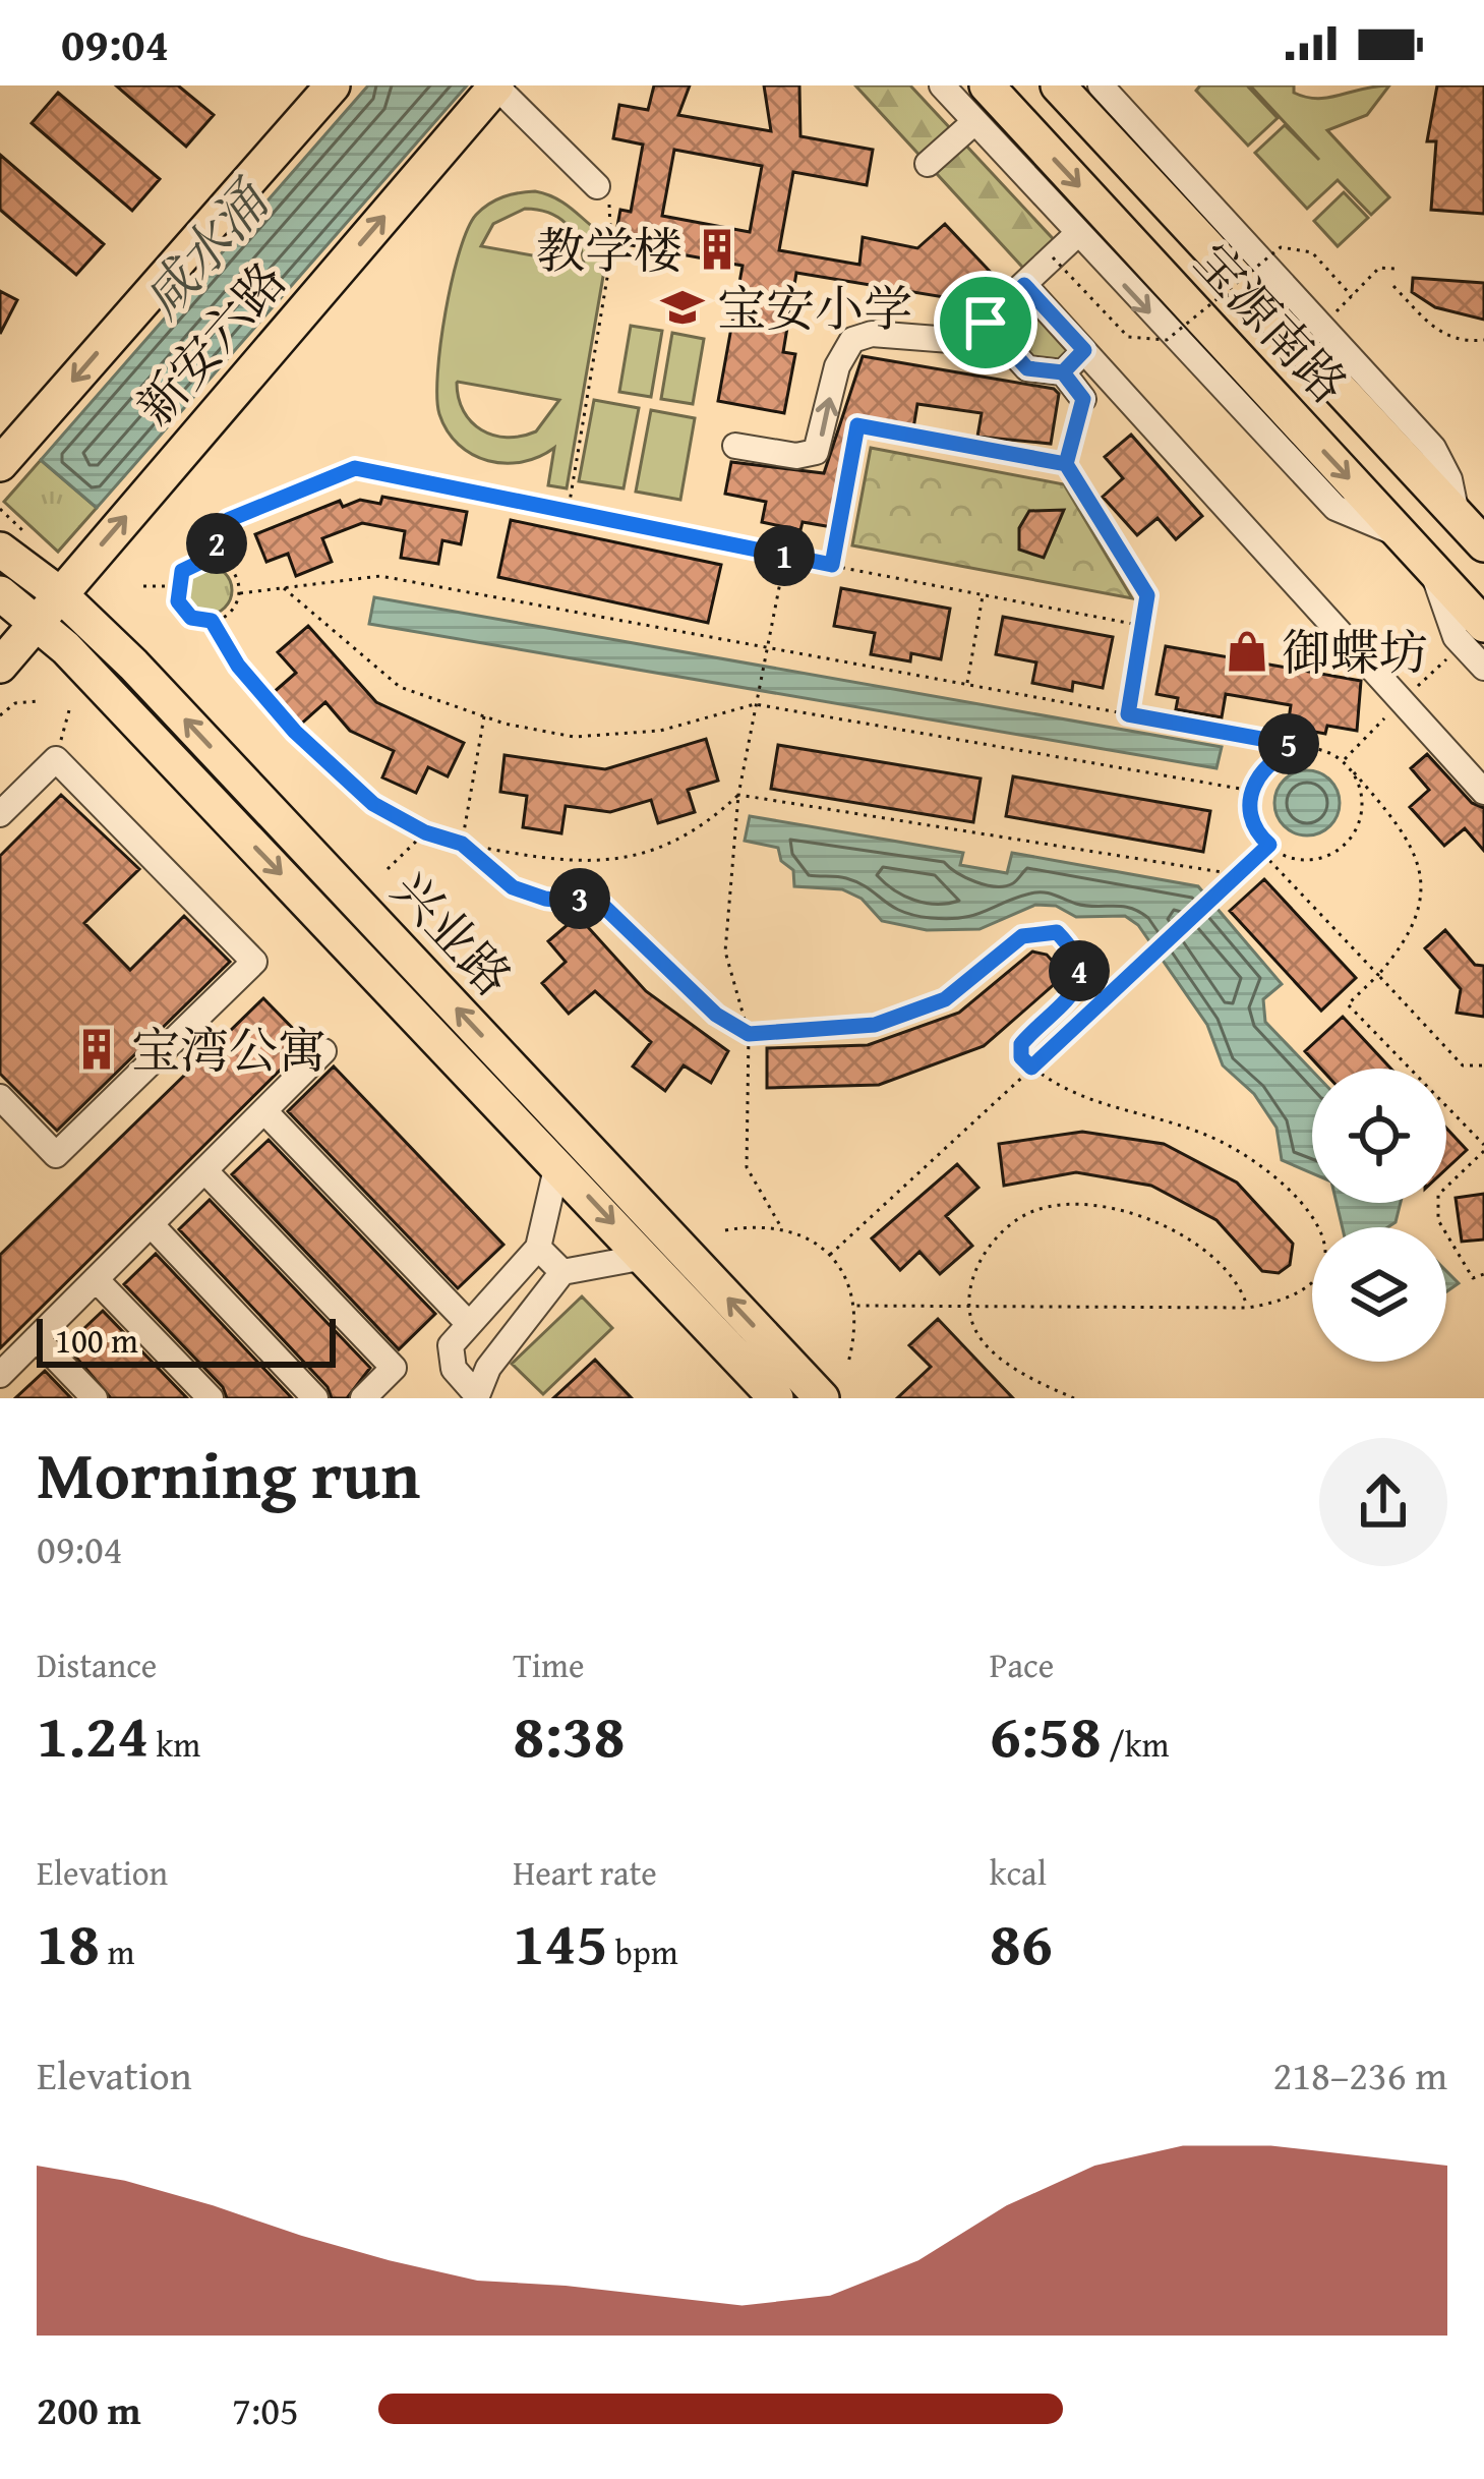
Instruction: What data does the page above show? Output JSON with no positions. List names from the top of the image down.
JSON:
{
  "streets": {
    "main road": ["宝源南路", "新安六路", "兴业路"]
  },
  "crossings": [
    ["新安六路", "兴业路"]
  ],
  "water": ["咸水涌"],
  "places": {
    "building": ["教学楼", "宝湾公寓"],
    "school or university": ["宝安小学"],
    "shop": ["御蝶坊"]
  },
  "scale_bar": "100 m",
  "page": {
    "status": "09:04",
    "pins": [
      "2",
      "1",
      "5",
      "3",
      "4"
    ],
    "scale": "100 m",
    "heading": ["Morning run", "09:04"],
    "stats": [
      ["Distance", "1.24 km"],
      ["Time", "8:38"],
      ["Pace", "6:58 /km"],
      ["Elevation", "18 m"],
      ["Heart rate", "145 bpm"],
      ["kcal", "86"]
    ],
    "chart": ["Elevation", "218–236 m"],
    "list": [
      {
        "name": "200 m",
        "note": "7:05"
      }
    ]
  }
}
